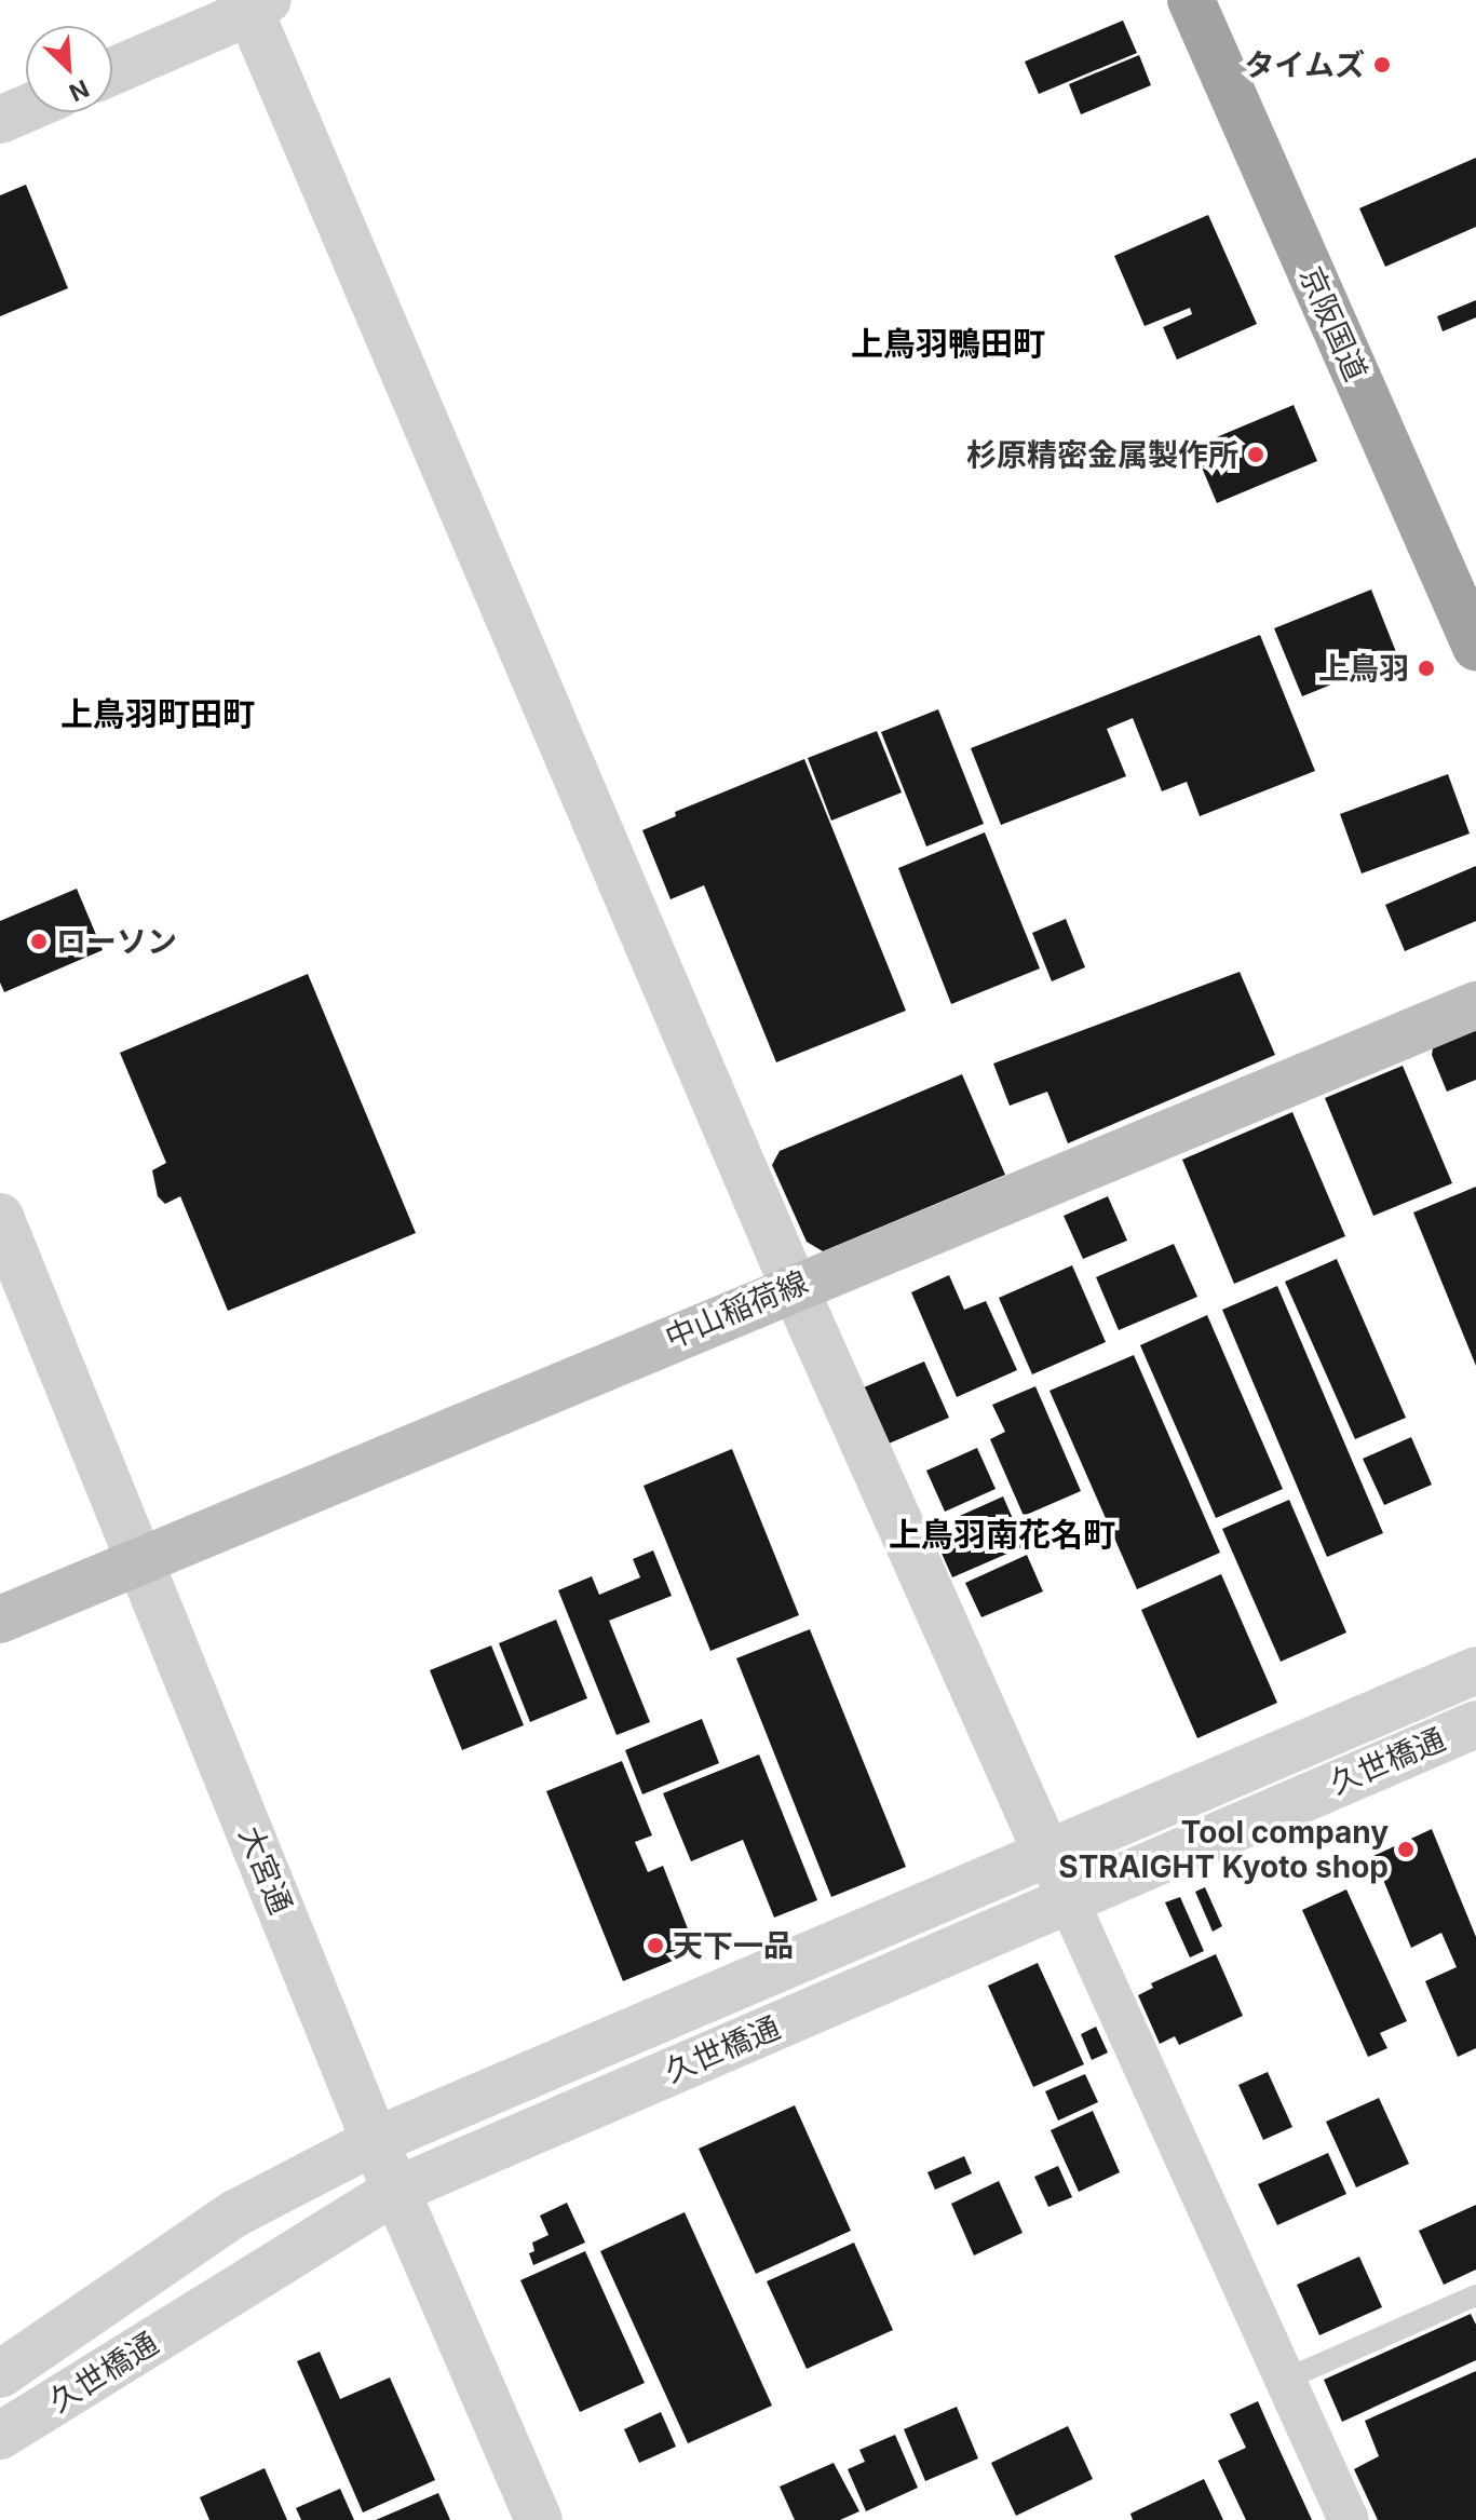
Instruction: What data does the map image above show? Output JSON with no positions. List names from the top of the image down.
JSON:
{
  "streets": {
    "highway": ["京阪国道"],
    "main road": ["中山稲荷線"],
    "street": ["久世橋通", "大宮通"]
  },
  "crossings": [
    ["中山稲荷線", "大宮通"],
    ["久世橋通", "大宮通"]
  ],
  "districts": ["上鳥羽鴨田町", "上鳥羽町田町", "上鳥羽南花名町"],
  "places": [
    "タイムズ",
    "杉原精密金属製作所",
    "上鳥羽",
    "ローソン",
    "Tool company STRAIGHT Kyoto shop",
    "天下一品"
  ],
  "north": "bottom right"
}
